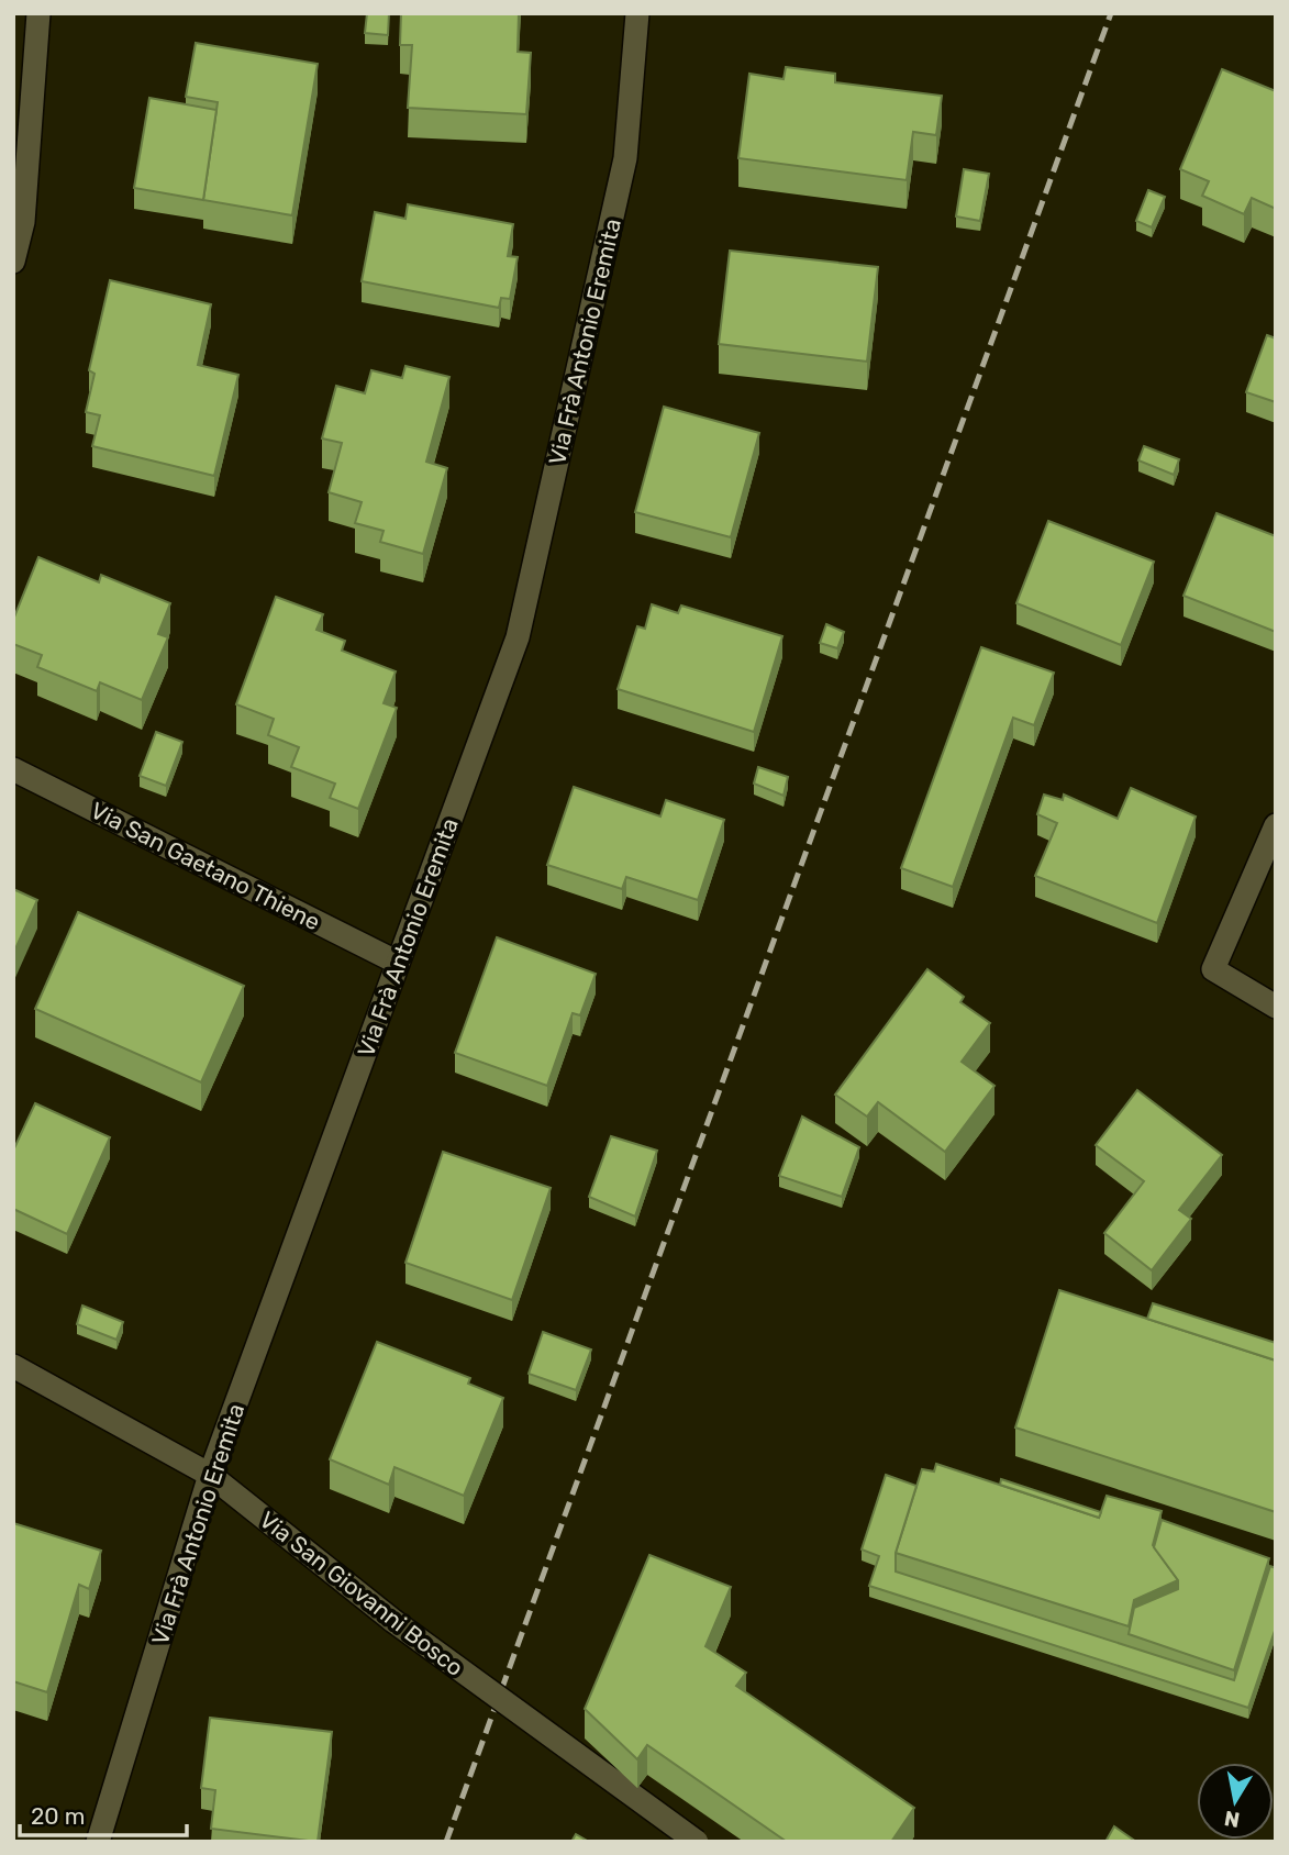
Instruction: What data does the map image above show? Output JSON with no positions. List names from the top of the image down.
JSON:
{
  "streets": {
    "street": ["Via Frà Antonio Eremita", "Via San Gaetano Thiene", "Via San Giovanni Bosco"]
  },
  "crossings": [
    ["Via Frà Antonio Eremita", "Via San Gaetano Thiene"],
    ["Via Frà Antonio Eremita", "Via San Giovanni Bosco"]
  ],
  "scale_bar": "20 m",
  "north": "bottom"
}
